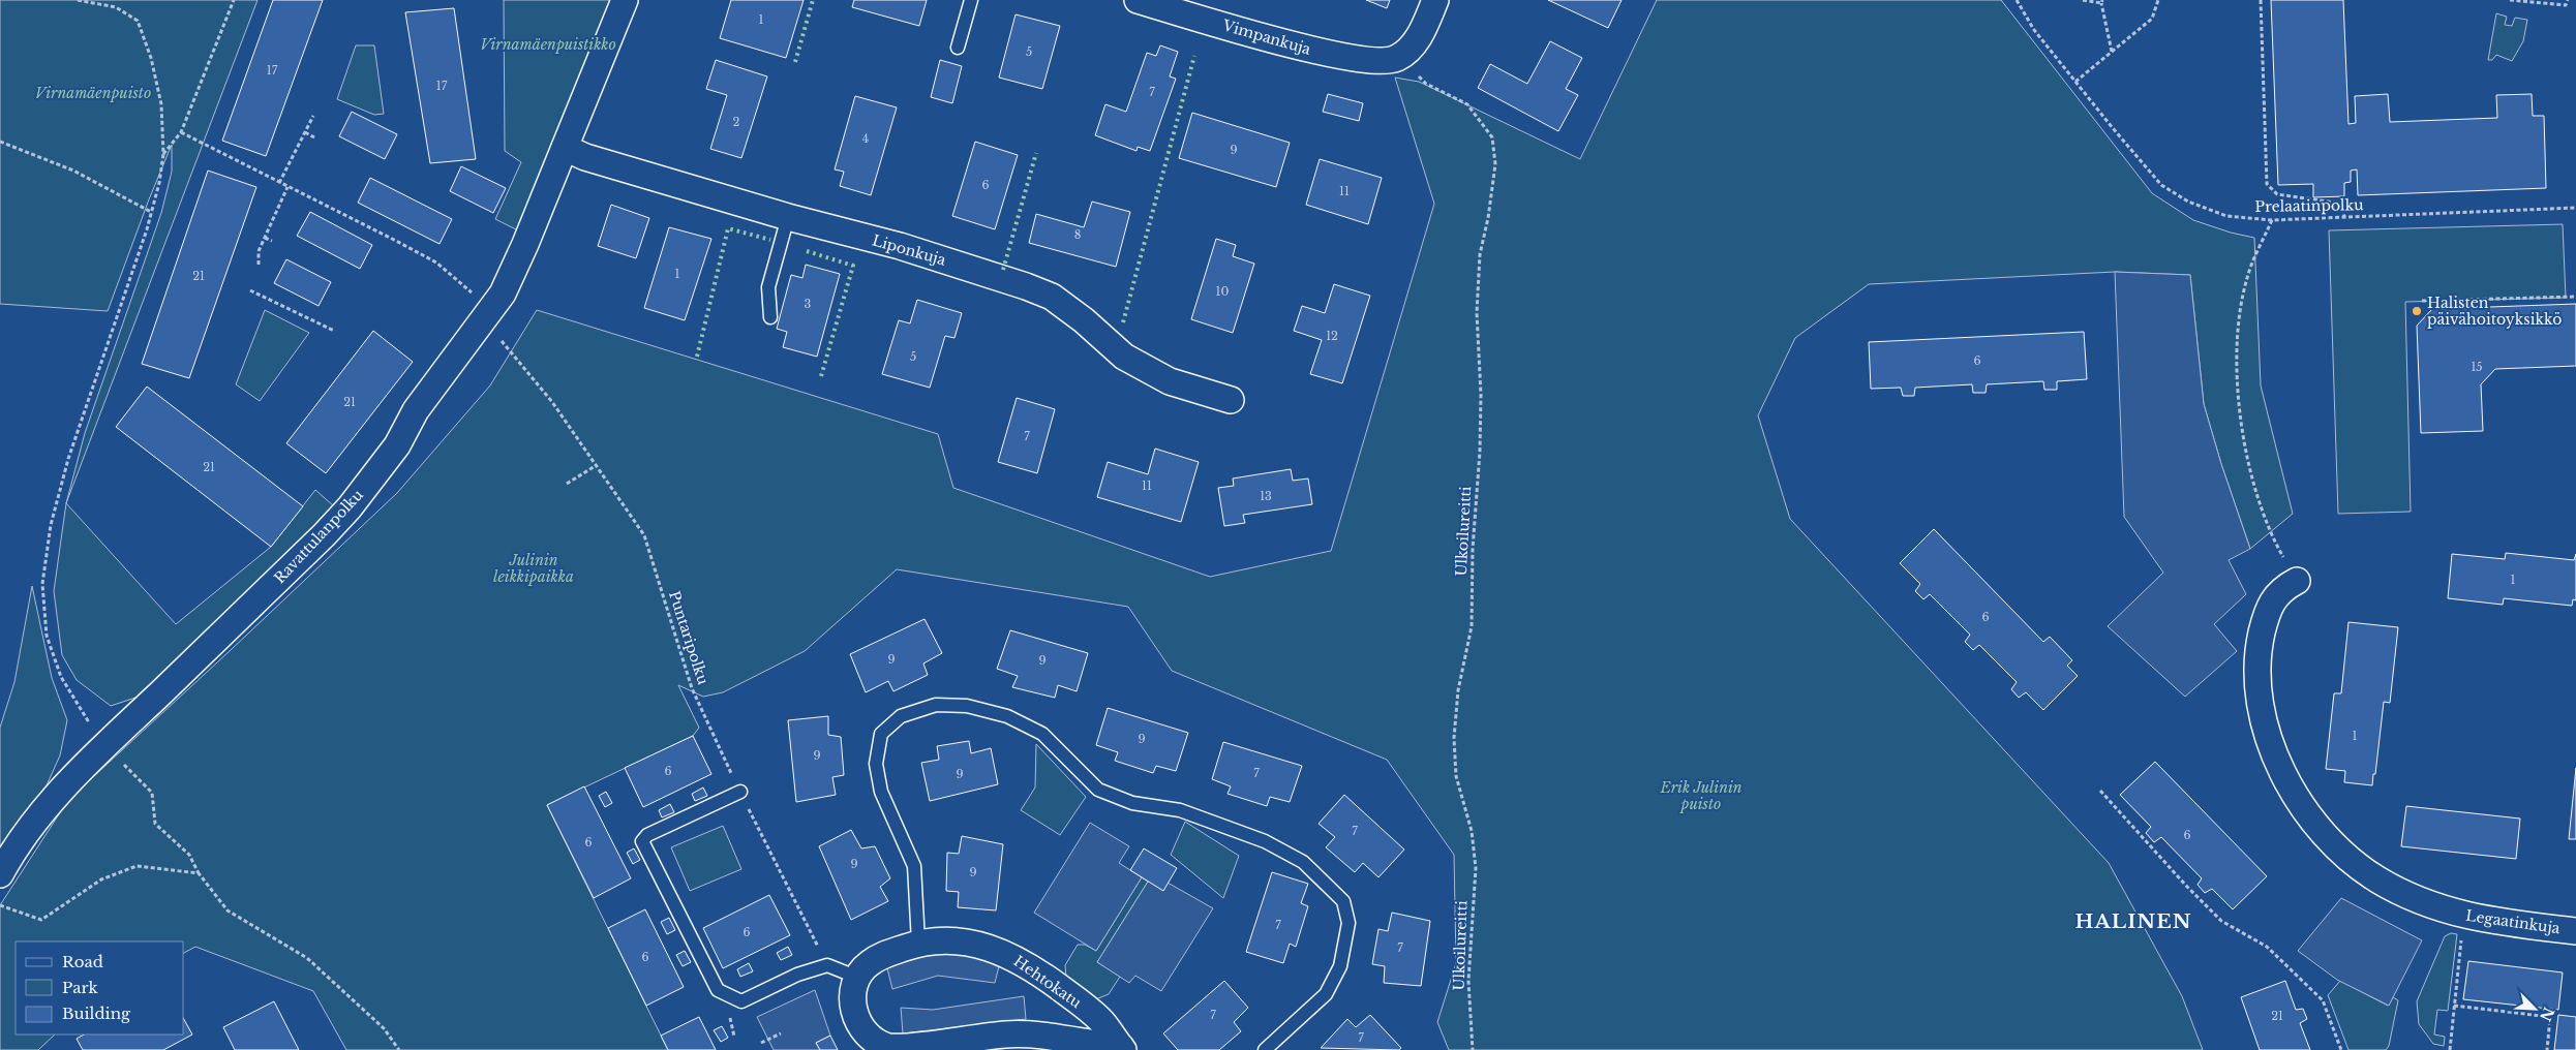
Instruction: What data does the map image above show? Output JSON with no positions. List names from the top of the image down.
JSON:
{
  "streets": {
    "street": [
      "Vimpankuja",
      "Liponkuja",
      "Ravattulanpolku",
      "Legaatinkuja",
      "Hehtokatu"
    ],
    "path": ["Prelaatinpolku", "Ulkoilureitti", "Puntaripolku"]
  },
  "crossings": [
    ["Vimpankuja", "Ulkoilureitti"],
    ["Liponkuja", "Ravattulanpolku"]
  ],
  "districts": ["HALINEN"],
  "parks": [
    "Virnamäenpuistikko",
    "Virnamäenpuisto",
    "Julinin leikkipaikka",
    "Erik Julinin puisto"
  ],
  "places": ["Halisten päivähoitoyksikkö"],
  "house_numbers": [
    "1",
    "5",
    "17",
    "17",
    "7",
    "2",
    "4",
    "9",
    "6",
    "11",
    "8",
    "1",
    "21",
    "10",
    "3",
    "12",
    "5",
    "6",
    "15",
    "21",
    "7",
    "21",
    "11",
    "13",
    "1",
    "6",
    "9",
    "9",
    "1",
    "9",
    "9",
    "6",
    "7",
    "9",
    "7",
    "6",
    "6",
    "9",
    "9",
    "7",
    "6",
    "7",
    "6",
    "7",
    "21",
    "7"
  ],
  "legend": ["Road", "Park", "Building"],
  "north": "bottom right"
}
